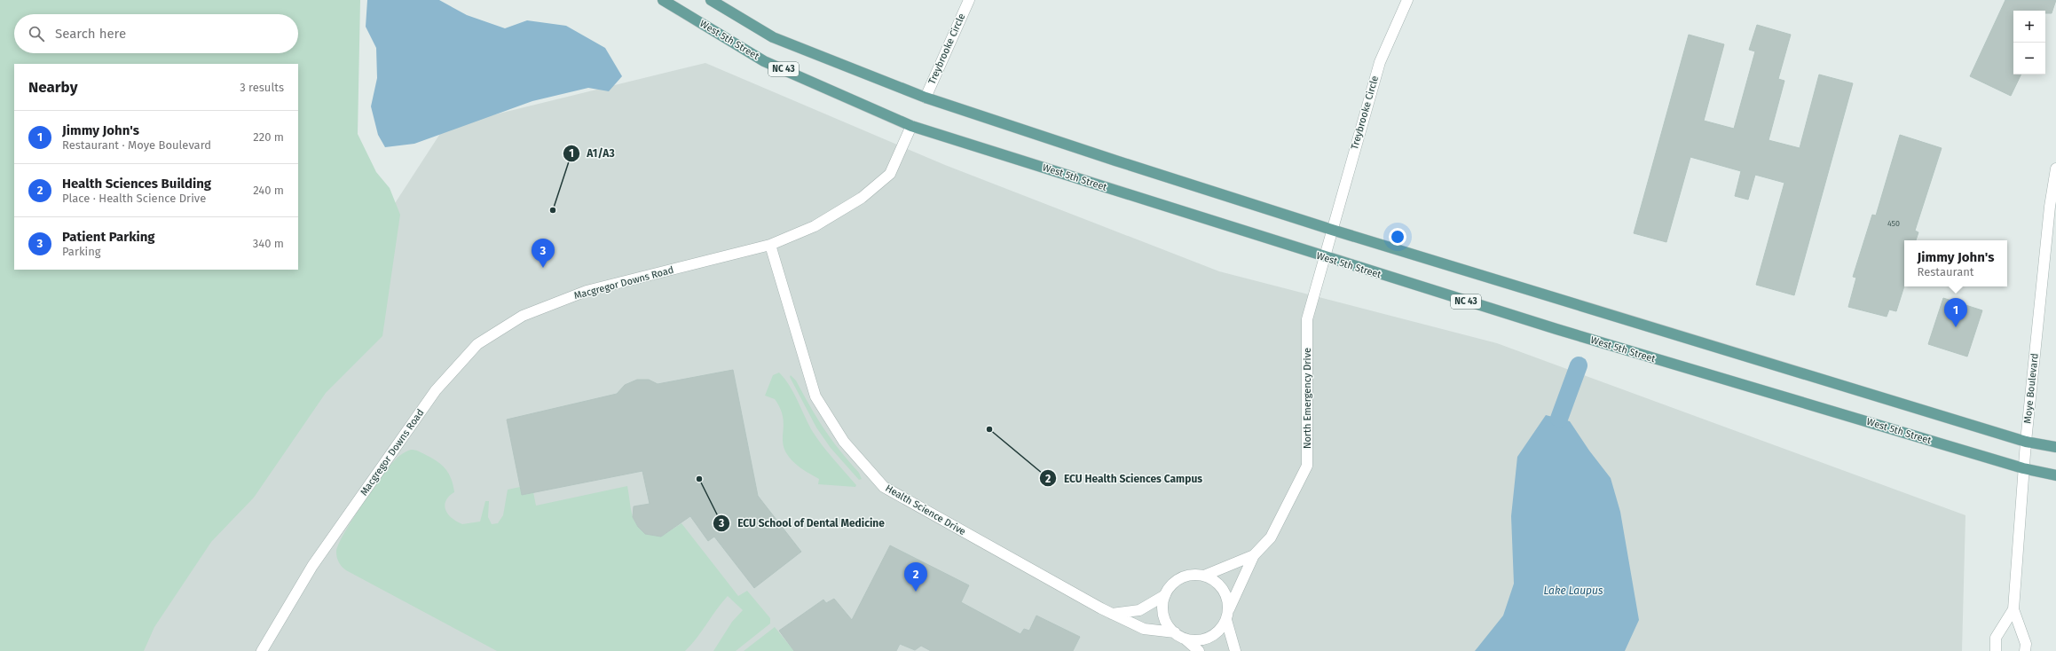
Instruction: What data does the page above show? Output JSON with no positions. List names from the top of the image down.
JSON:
{
  "streets": {
    "main road": ["West 5th Street", "NC 43"],
    "street": [
      "Treybrooke Circle",
      "Macgregor Downs Road",
      "Moye Boulevard",
      "North Emergency Drive",
      "Health Science Drive"
    ]
  },
  "crossings": [
    ["West 5th Street", "Macgregor Downs Road"],
    ["West 5th Street", "Moye Boulevard"],
    ["West 5th Street", "North Emergency Drive"],
    ["Treybrooke Circle", "NC 43"],
    ["Treybrooke Circle", "North Emergency Drive"],
    ["NC 43", "Moye Boulevard"],
    ["NC 43", "North Emergency Drive"],
    ["Macgregor Downs Road", "Health Science Drive"],
    ["North Emergency Drive", "Health Science Drive"]
  ],
  "water": ["Lake Laupus"],
  "places": ["A1/A3", "ECU Health Sciences Campus", "ECU School of Dental Medicine"],
  "house_numbers": ["450"],
  "page": {
    "map_buttons": ["+", "−"],
    "search": "Search here",
    "heading": ["Nearby", "3 results"],
    "list": [
      {
        "mark": "1",
        "name": "Jimmy John's",
        "note": "Restaurant · Moye Boulevard",
        "value": "220 m"
      },
      {
        "mark": "2",
        "name": "Health Sciences Building",
        "note": "Place · Health Science Drive",
        "value": "240 m"
      },
      {
        "mark": "3",
        "name": "Patient Parking",
        "note": "Parking",
        "value": "340 m"
      }
    ],
    "pins": ["3", "1", "2"],
    "popup": ["Jimmy John's", "Restaurant"]
  }
}
